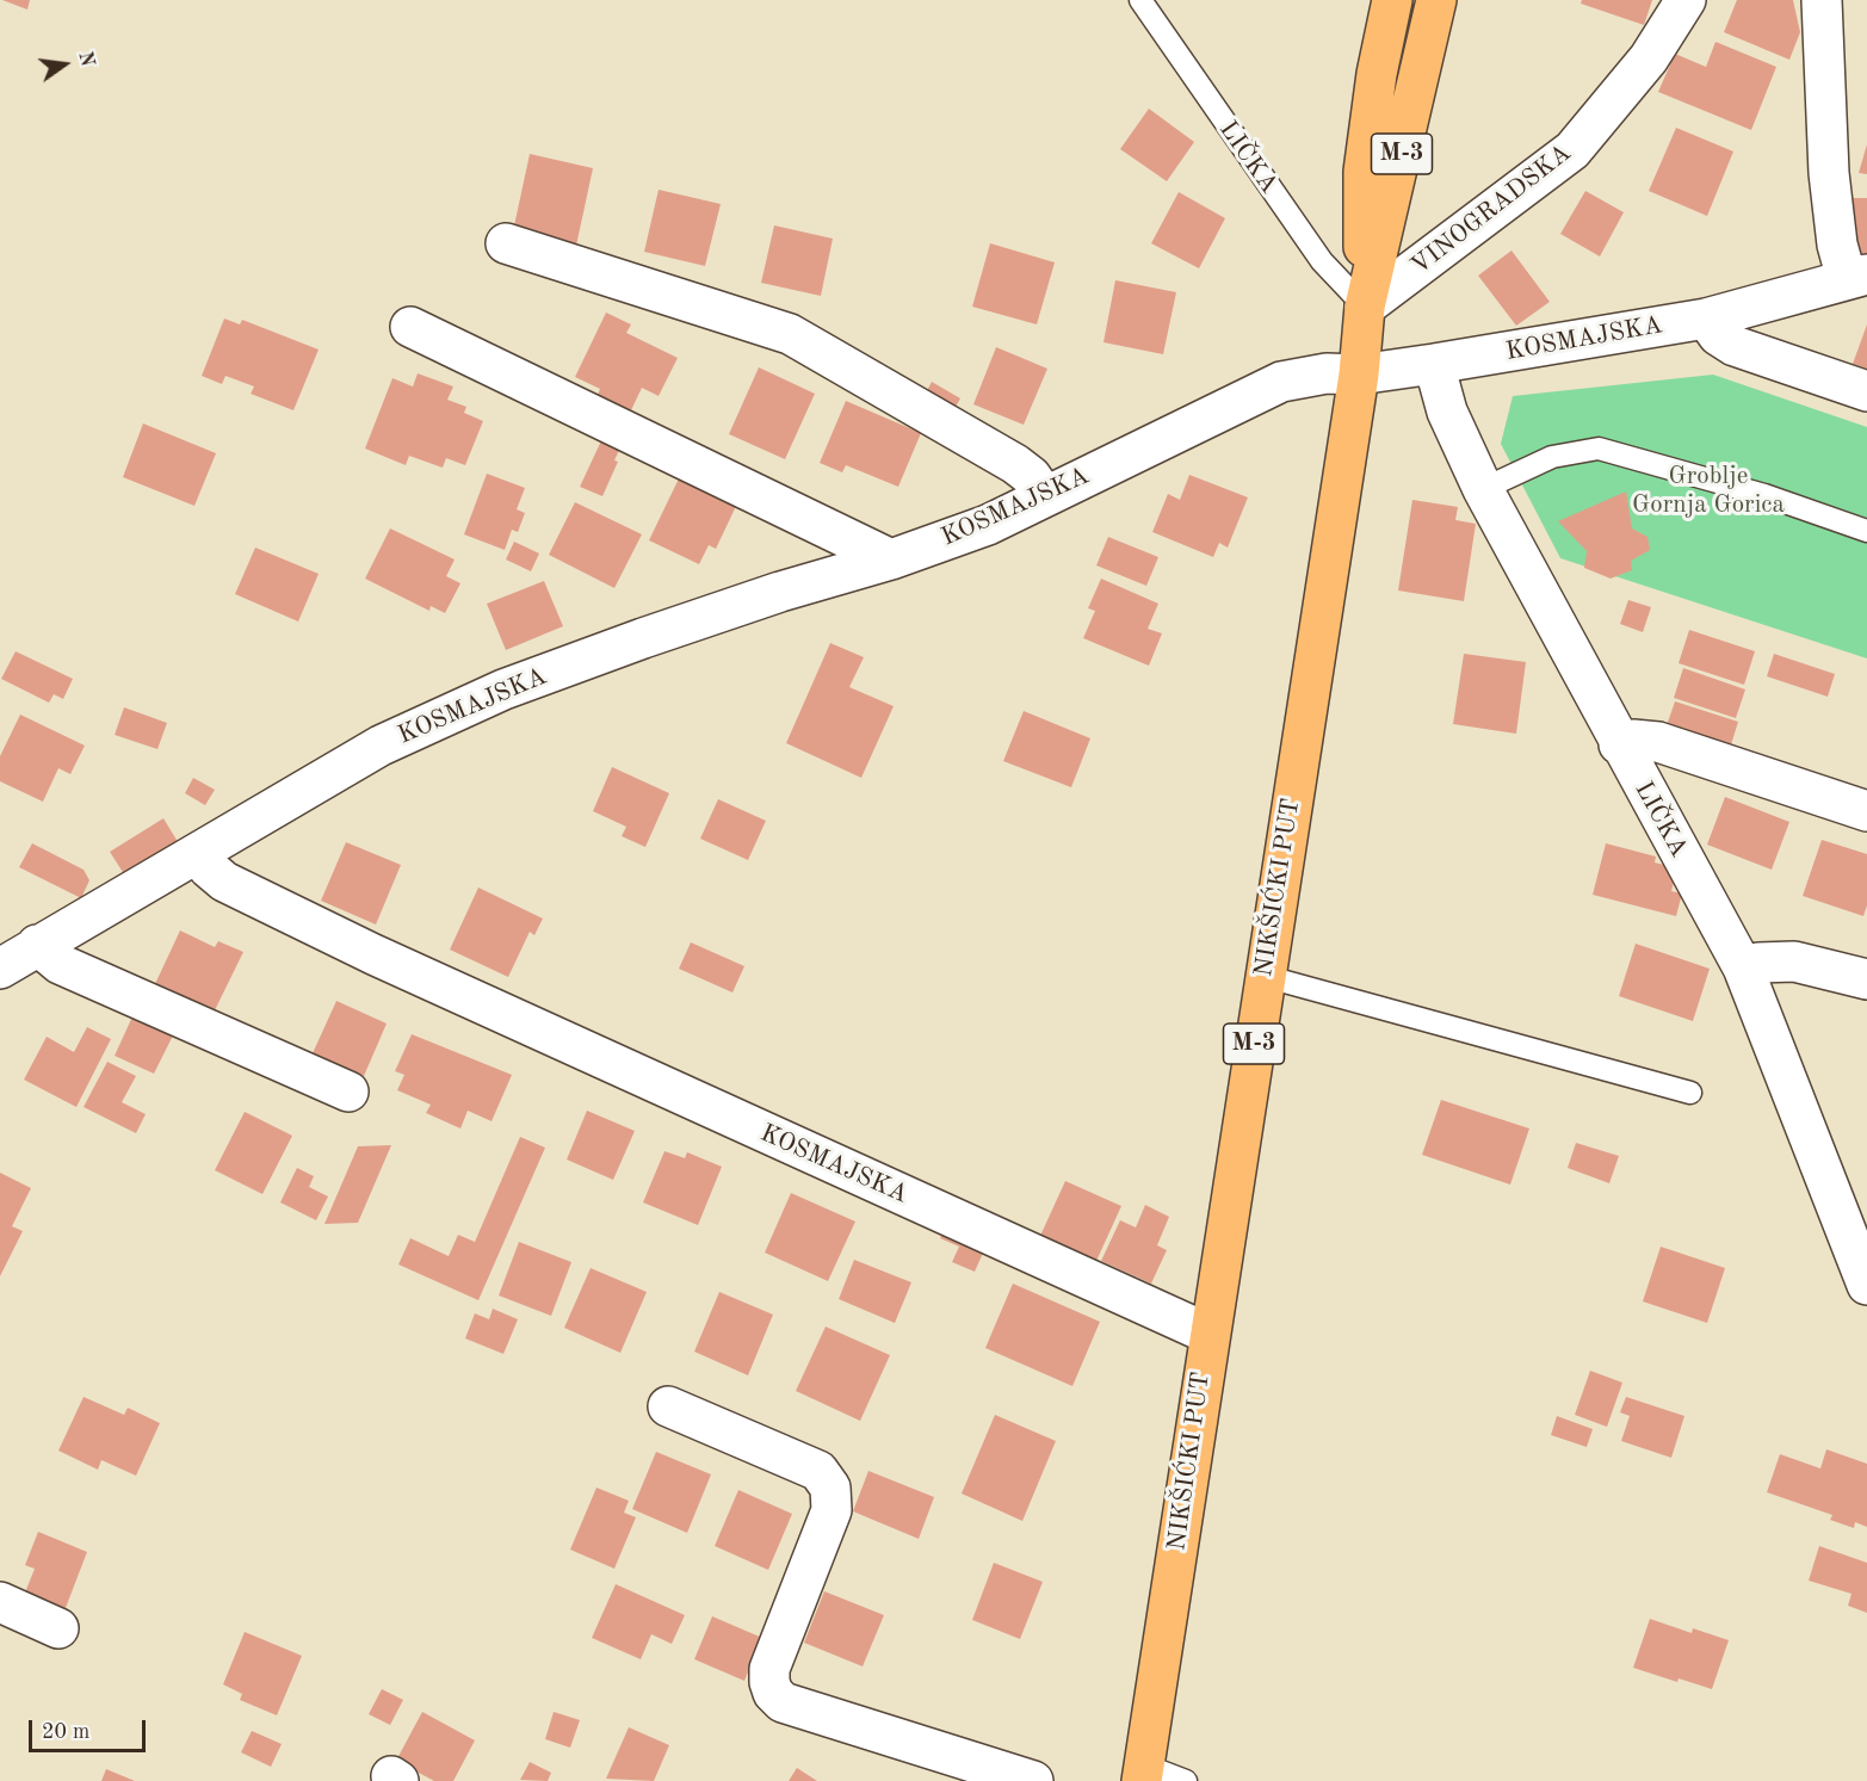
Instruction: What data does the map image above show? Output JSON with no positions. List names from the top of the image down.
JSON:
{
  "streets": {
    "main road": ["M-3", "NIKŠIĆKI PUT"],
    "street": ["LIČKA", "VINOGRADSKA", "KOSMAJSKA"]
  },
  "crossings": [
    ["LIČKA", "VINOGRADSKA"],
    ["LIČKA", "KOSMAJSKA"],
    ["LIČKA", "NIKŠIĆKI PUT"],
    ["VINOGRADSKA", "NIKŠIĆKI PUT"],
    ["KOSMAJSKA", "NIKŠIĆKI PUT"]
  ],
  "parks": ["Groblje Gornja Gorica"],
  "scale_bar": "20 m",
  "north": "right"
}
